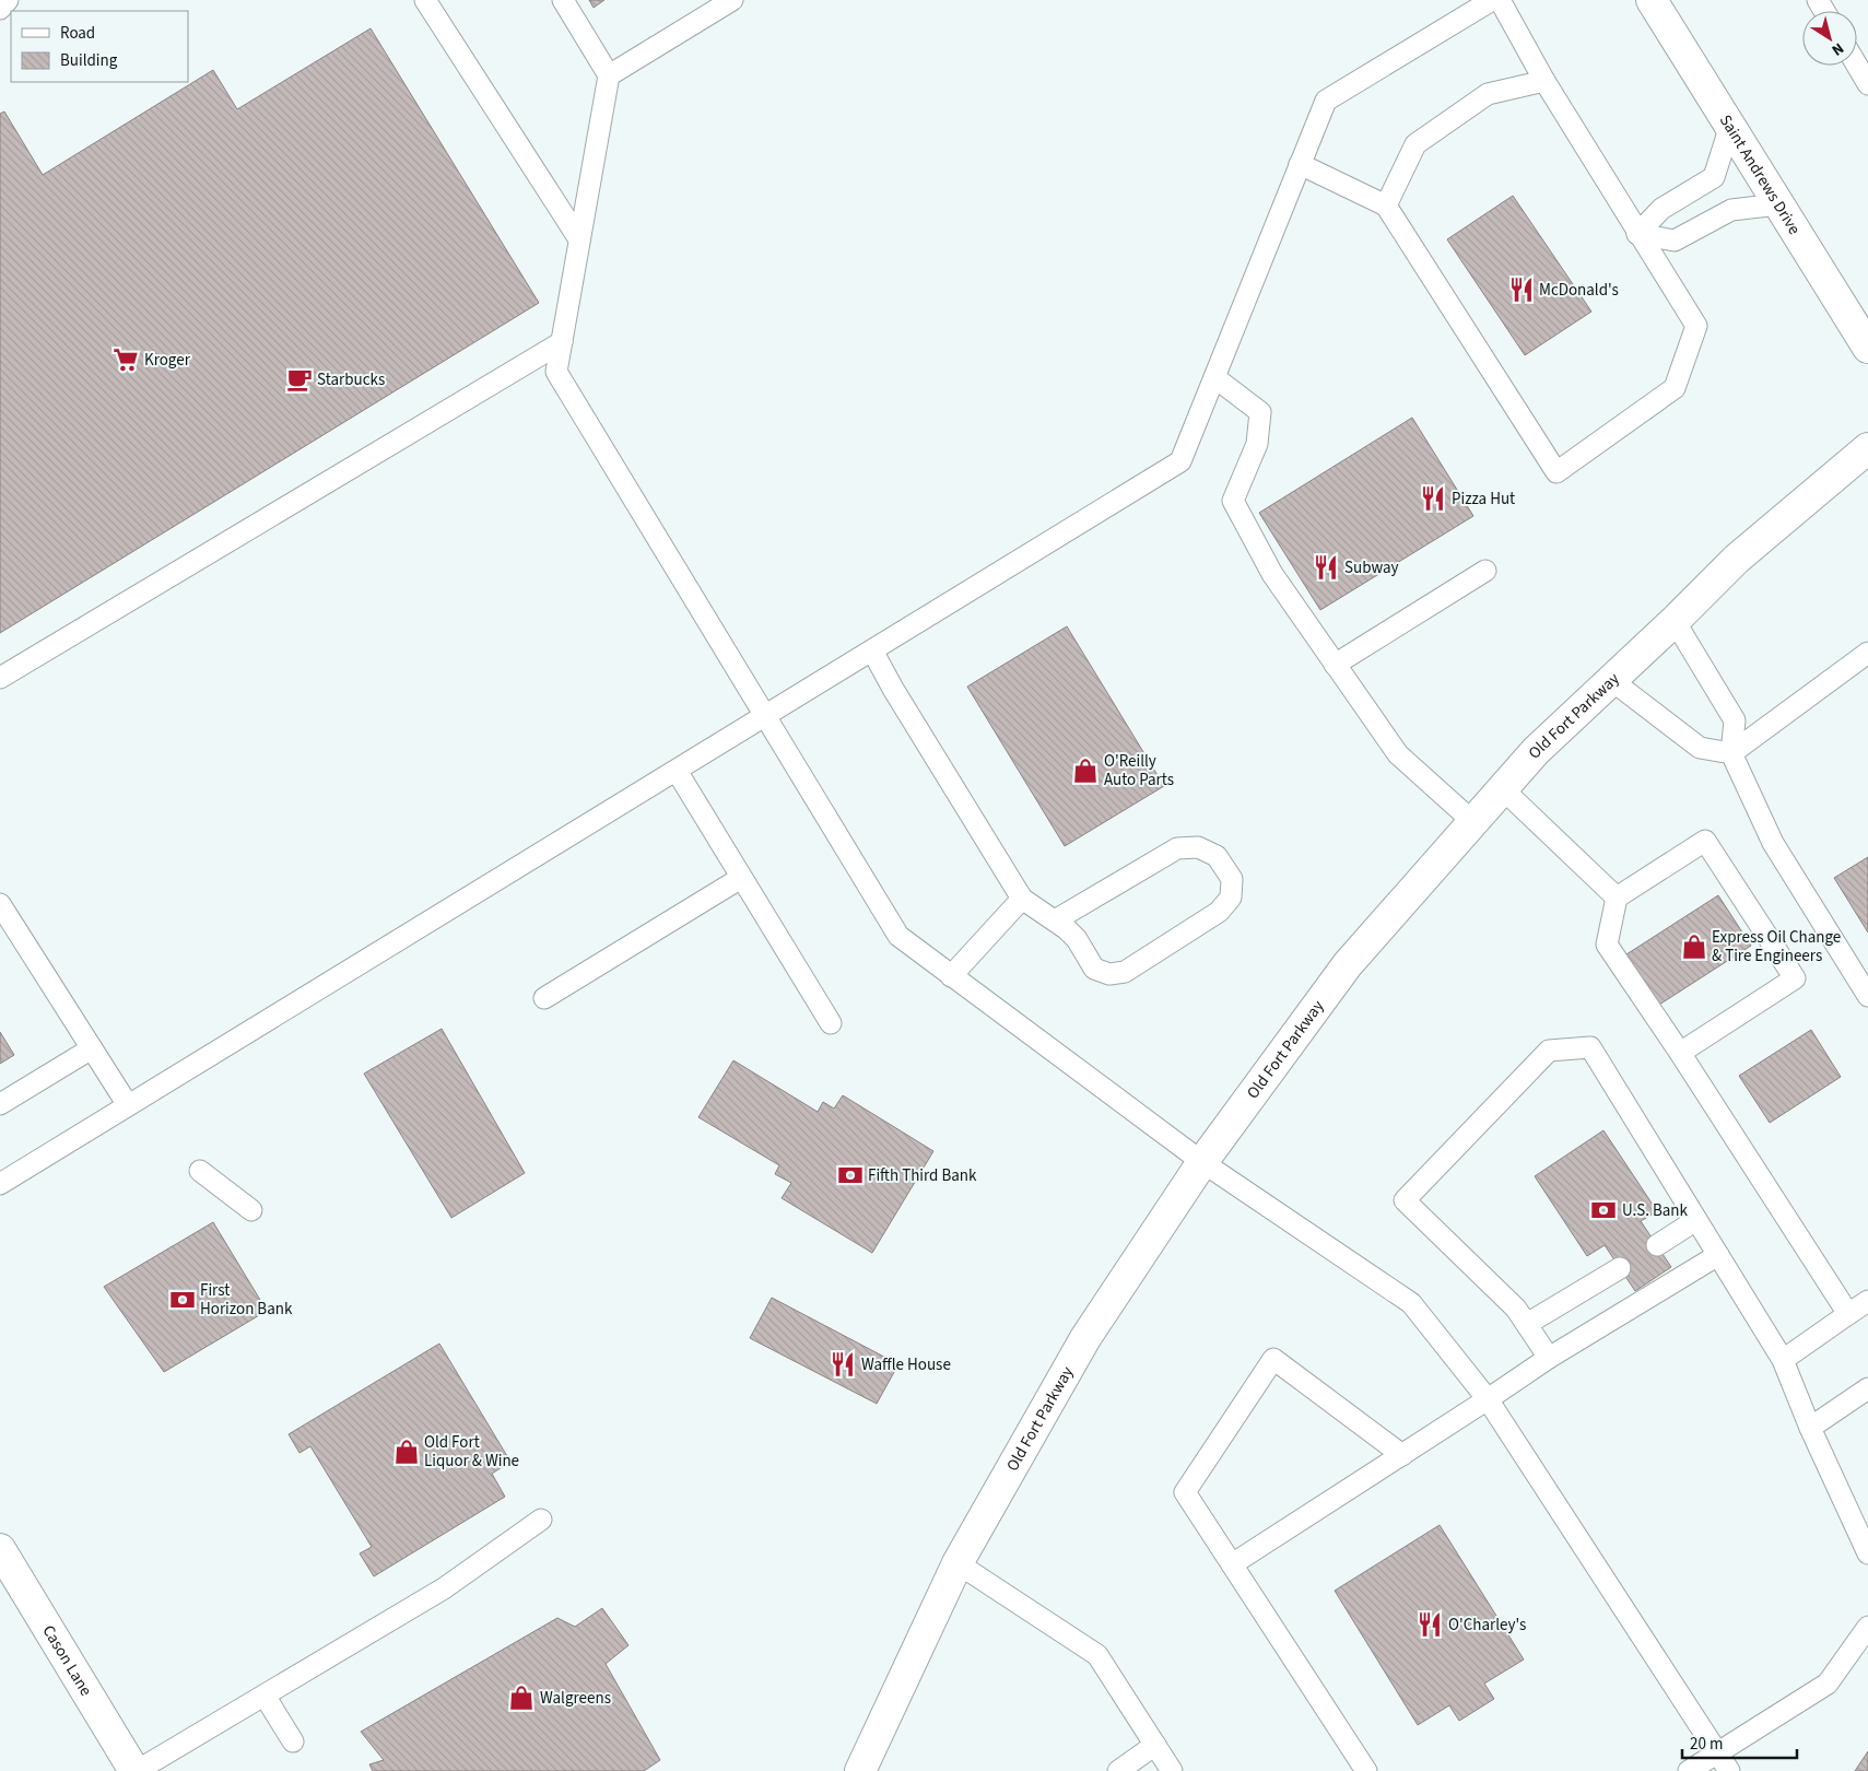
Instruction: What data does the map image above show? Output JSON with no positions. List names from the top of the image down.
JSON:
{
  "streets": {
    "main road": ["Saint Andrews Drive", "Old Fort Parkway", "Cason Lane"]
  },
  "places": {
    "restaurant": [
      "McDonald's",
      "Pizza Hut",
      "Subway",
      "Waffle House",
      "O'Charley's"
    ],
    "supermarket": ["Kroger"],
    "cafe": ["Starbucks"],
    "shop": [
      "O'Reilly Auto Parts",
      "Express Oil Change & Tire Engineers",
      "Old Fort Liquor & Wine",
      "Walgreens"
    ],
    "bank": ["Fifth Third Bank", "U.S. Bank", "First Horizon Bank"]
  },
  "legend": ["Road", "Building"],
  "scale_bar": "20 m",
  "north": "bottom right"
}
